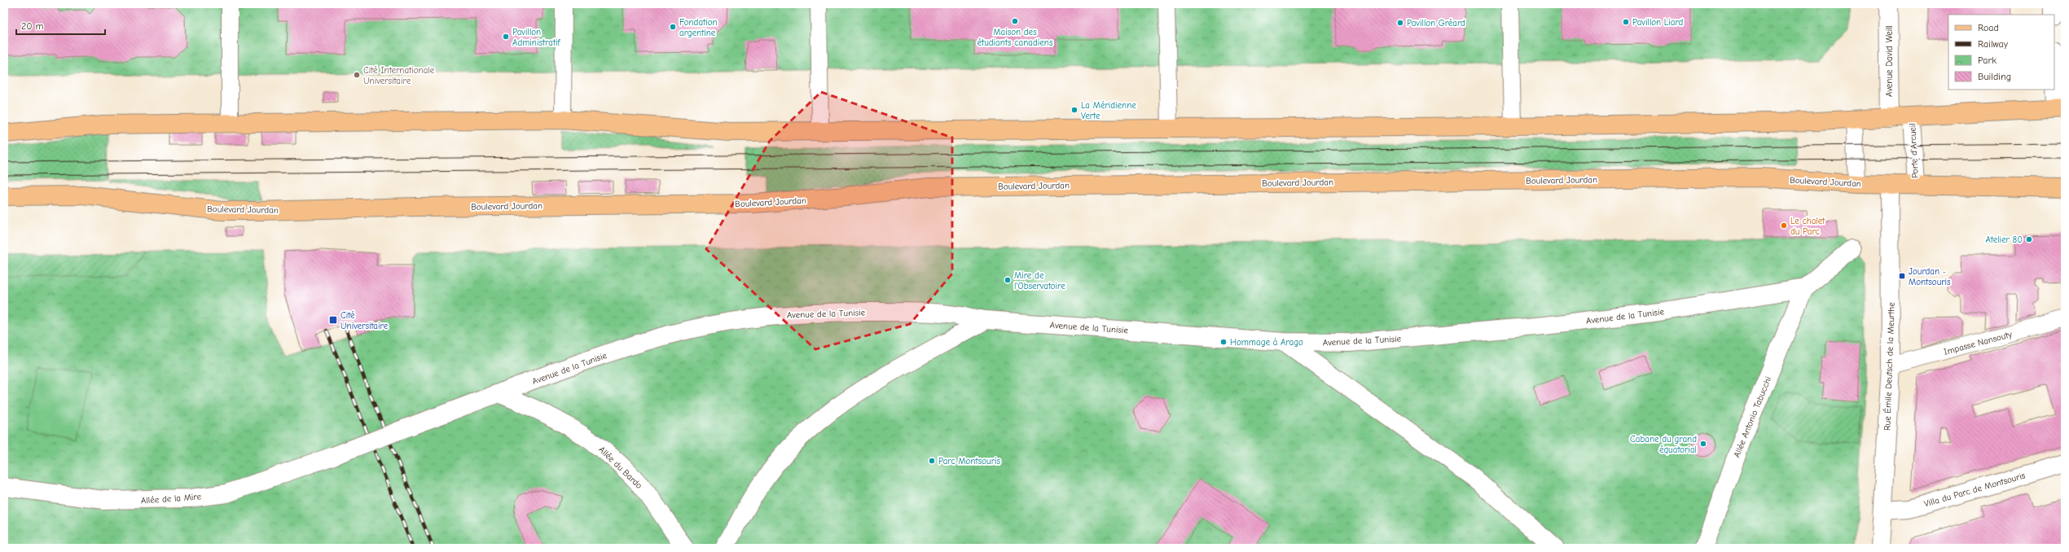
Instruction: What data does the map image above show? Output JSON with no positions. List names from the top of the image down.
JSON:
{
  "streets": {
    "main road": ["Boulevard Jourdan"],
    "street": [
      "Avenue David Weill",
      "Avenue de la Tunisie",
      "Rue Émile Deutsch de la Meurthe",
      "Allée Antonio Tabucchi",
      "Allée du Bardo",
      "Villa du Parc de Montsouris",
      "Allée de la Mire"
    ],
    "lane": ["Porte d'Arcueil", "Impasse Nansouty"]
  },
  "crossings": [
    ["Porte d'Arcueil", "Boulevard Jourdan"],
    ["Boulevard Jourdan", "Rue Émile Deutsch de la Meurthe"],
    ["Avenue de la Tunisie", "Allée Antonio Tabucchi"],
    ["Avenue de la Tunisie", "Allée du Bardo"],
    ["Avenue de la Tunisie", "Allée de la Mire"],
    ["Impasse Nansouty", "Rue Émile Deutsch de la Meurthe"],
    ["Rue Émile Deutsch de la Meurthe", "Villa du Parc de Montsouris"]
  ],
  "places": {
    "other": [
      "Maison des étudiants canadiens",
      "Pavillon Liard",
      "Pavillon Gréard",
      "Fondation argentine",
      "Pavillon Administratif",
      "Cité Internationale Universitaire",
      "La Méridienne Verte",
      "Le chalet du Parc",
      "Atelier 80",
      "Mire de l'Observatoire",
      "Hommage à Arago",
      "Cabane du grand équatorial",
      "Parc Montsouris"
    ],
    "transit": ["Jourdan - Montsouris", "Cité Universitaire"]
  },
  "legend": [
    "Road",
    "Railway",
    "Park",
    "Building"
  ],
  "scale_bar": "20 m"
}
